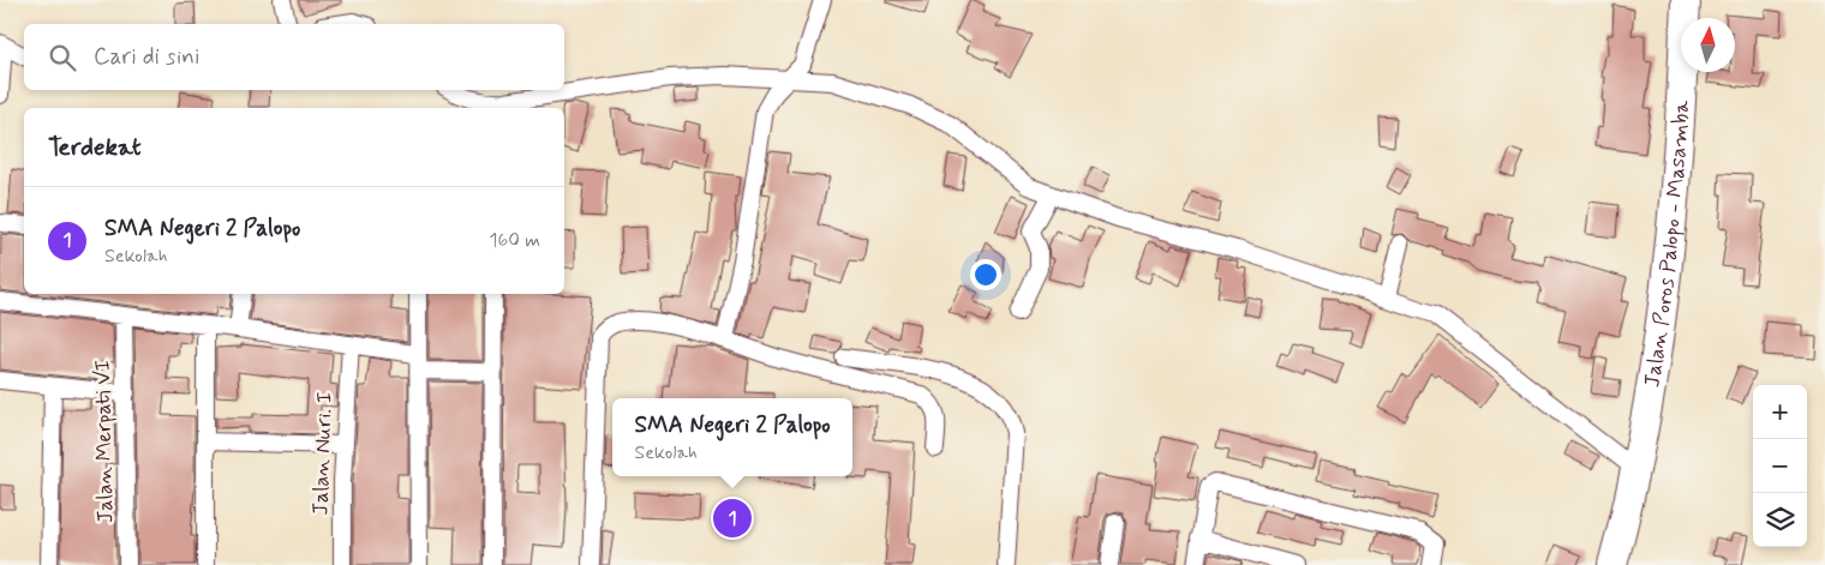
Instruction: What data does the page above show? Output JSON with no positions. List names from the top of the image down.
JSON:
{
  "streets": {
    "highway": ["Jalan Poros Palopo - Masamba"],
    "street": ["Jalan Merpati VI", "Jalan Nuri. I"]
  },
  "north": "top",
  "page": {
    "search": "Cari di sini",
    "heading": "Terdekat",
    "list": [
      {
        "mark": "1",
        "name": "SMA Negeri 2 Palopo",
        "note": "Sekolah",
        "value": "160 m"
      }
    ],
    "map_buttons": ["+", "−"],
    "popup": ["SMA Negeri 2 Palopo", "Sekolah"],
    "pins": "1"
  }
}
